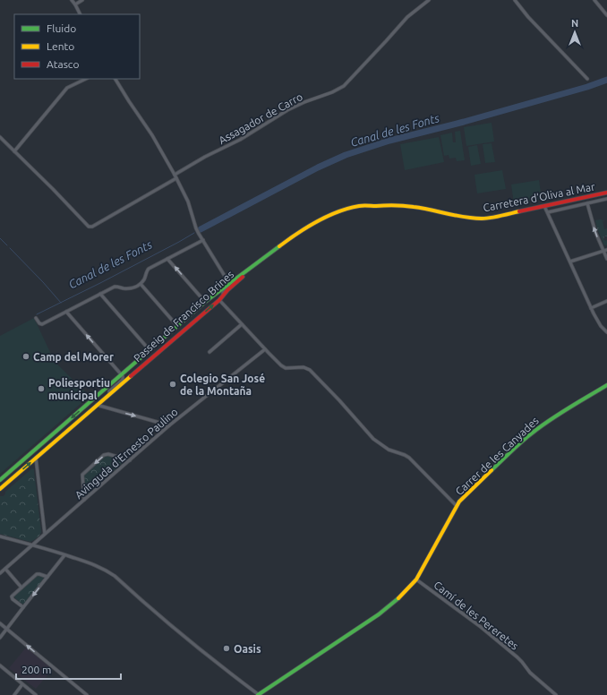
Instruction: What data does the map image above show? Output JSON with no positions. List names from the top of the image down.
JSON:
{
  "streets": {
    "street": [
      "Assagador de Carro",
      "Carretera d’Oliva al Mar",
      "Passeig de Francisco Brines",
      "Avinguda d'Ernesto Paulino",
      "Carrer de les Canyades",
      "Camí de les Pereretes"
    ]
  },
  "crossings": [
    ["Carretera d’Oliva al Mar", "Passeig de Francisco Brines"],
    ["Carrer de les Canyades", "Camí de les Pereretes"]
  ],
  "water": ["Canal de les Fonts"],
  "places": [
    "Camp del Morer",
    "Colegio San José de la Montaña",
    "Poliesportiu municipal",
    "Oasis"
  ],
  "legend": ["Fluido", "Lento", "Atasco"],
  "scale_bar": "200 m",
  "north": "top"
}
